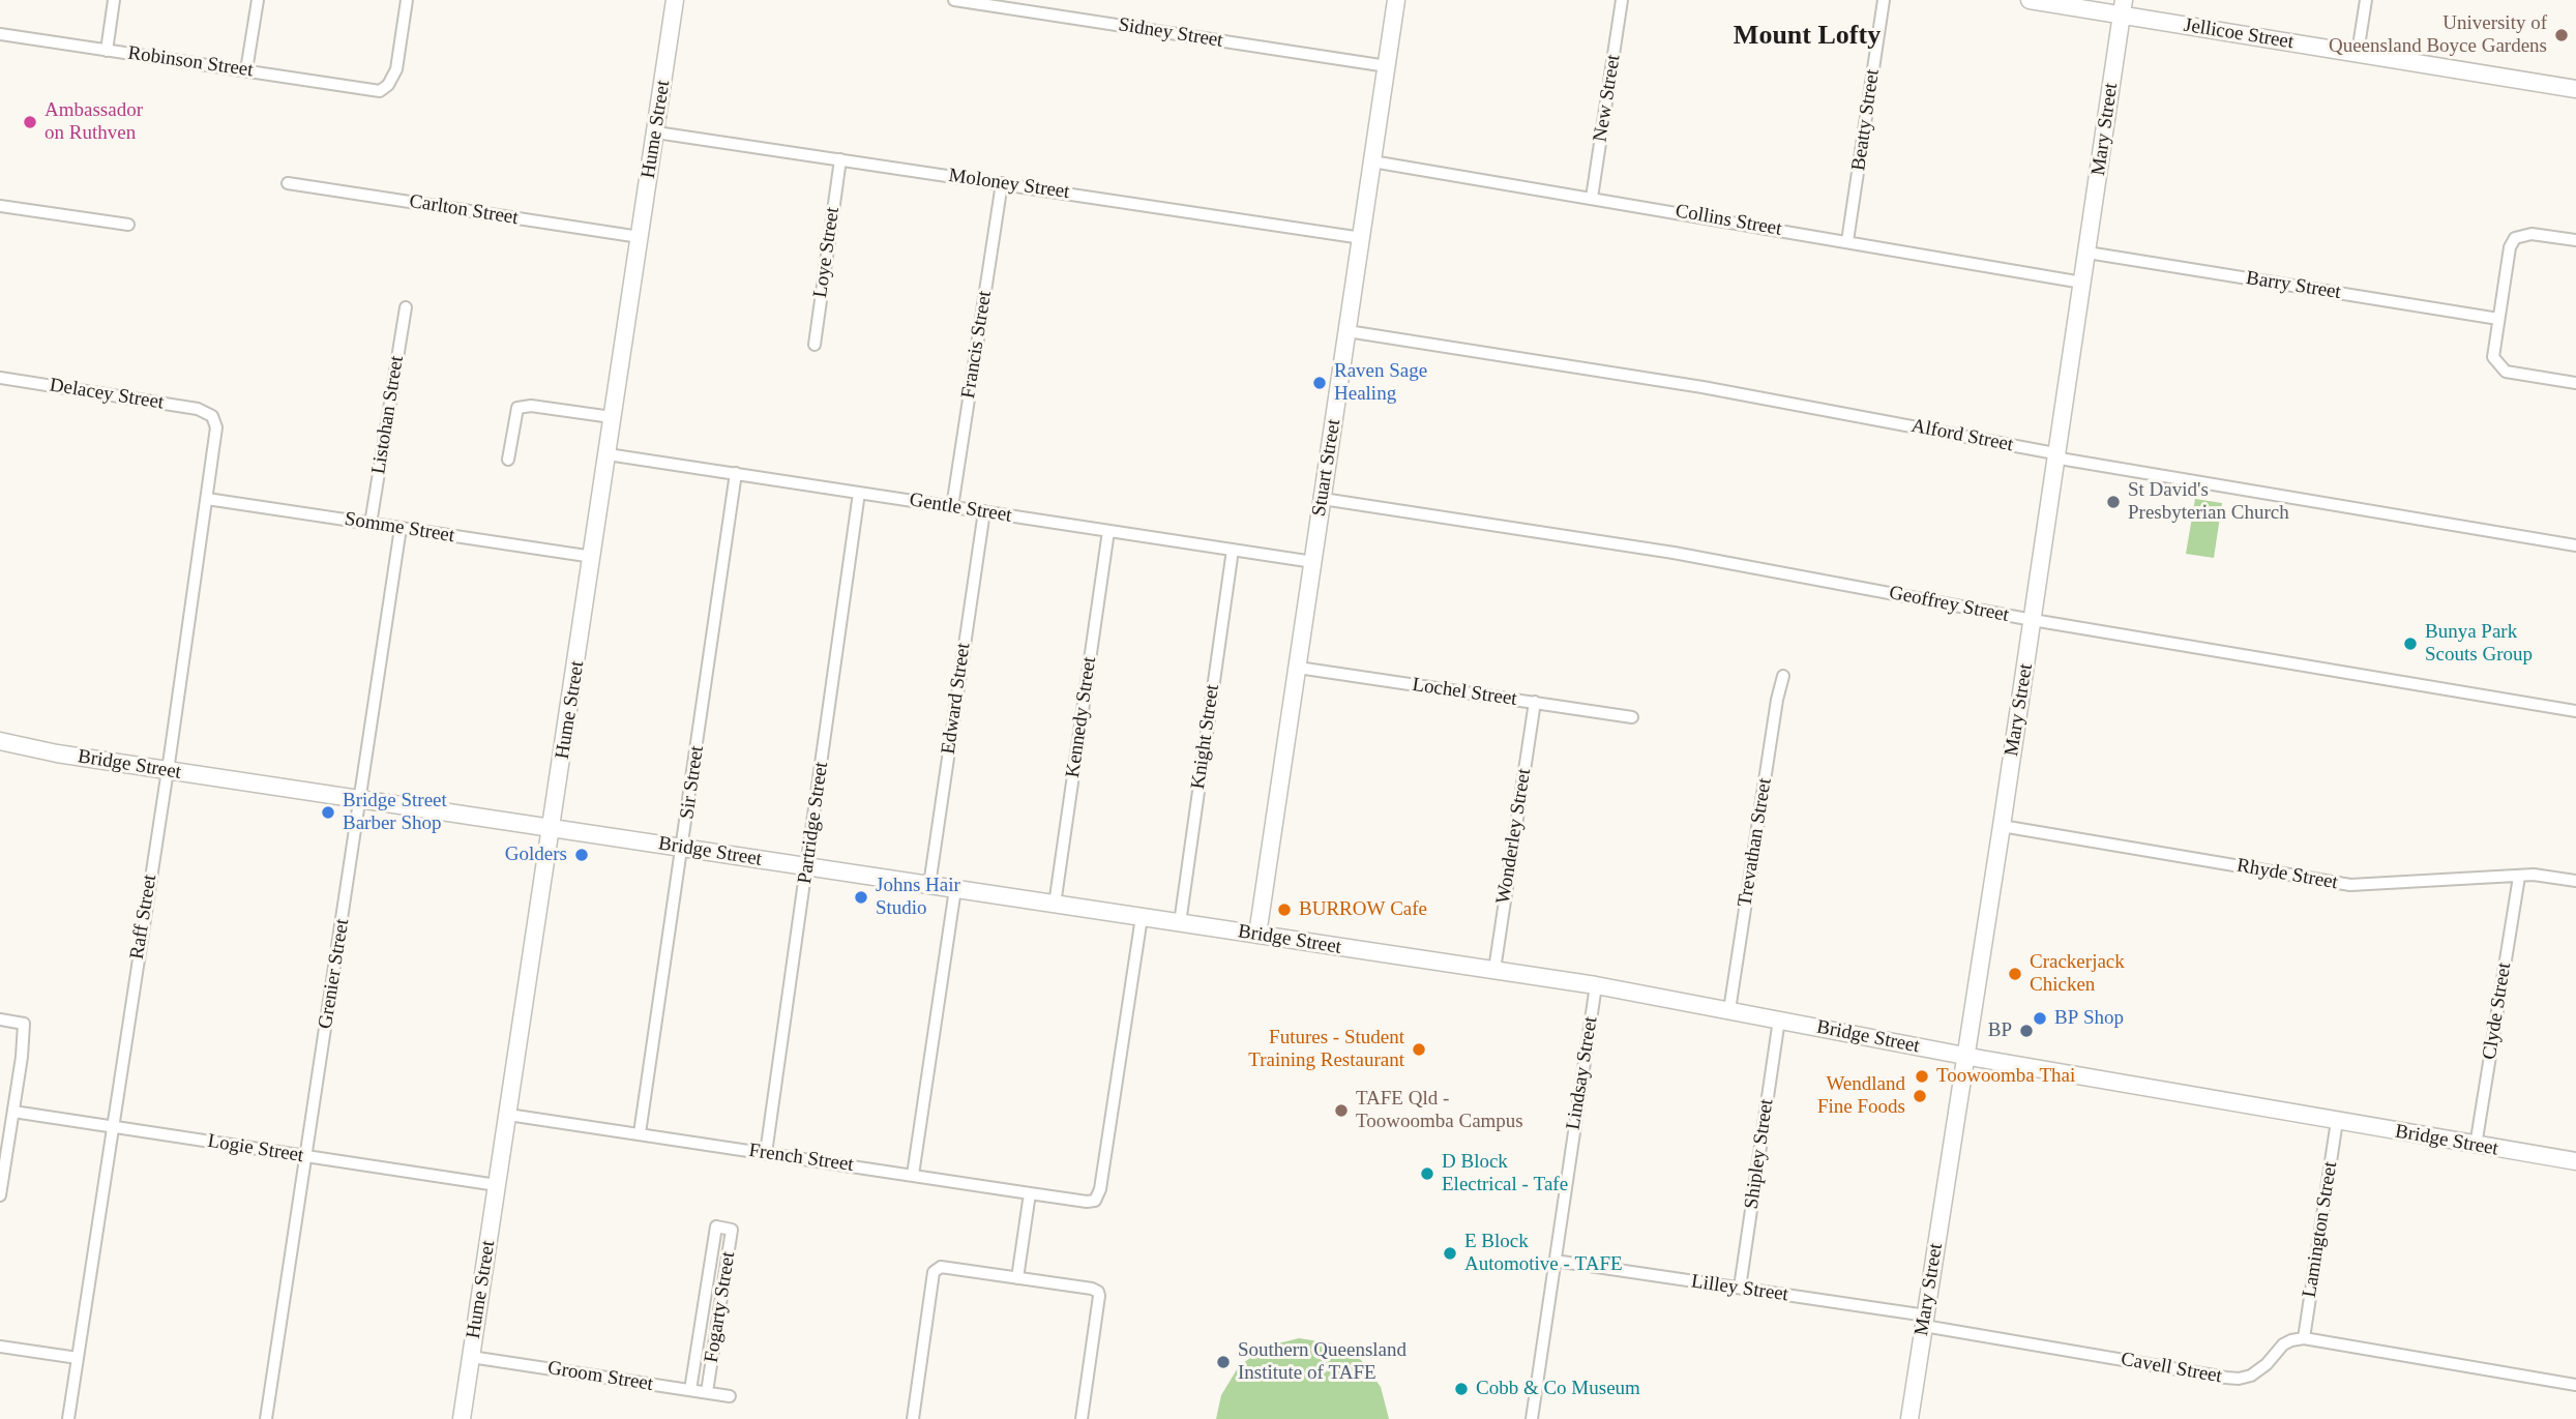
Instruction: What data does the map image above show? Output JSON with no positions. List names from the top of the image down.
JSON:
{
  "streets": {
    "street": [
      "Sidney Street",
      "Jellicoe Street",
      "Robinson Street",
      "New Street",
      "Beatty Street",
      "Hume Street",
      "Mary Street",
      "Moloney Street",
      "Carlton Street",
      "Collins Street",
      "Loye Street",
      "Barry Street",
      "Francis Street",
      "Delacey Street",
      "Listohan Street",
      "Alford Street",
      "Stuart Street",
      "Gentle Street",
      "Somme Street",
      "Geoffrey Street",
      "Lochel Street",
      "Edward Street",
      "Kennedy Street",
      "Knight Street",
      "Bridge Street",
      "Sir Street",
      "Partridge Street",
      "Wonderley Street",
      "Trevathan Street",
      "Rhyde Street",
      "Raff Street",
      "Grenier Street",
      "Clyde Street",
      "Lindsay Street",
      "Logie Street",
      "Shipley Street",
      "French Street",
      "Lamington Street",
      "Lilley Street",
      "Fogarty Street",
      "Cavell Street",
      "Groom Street"
    ]
  },
  "crossings": [
    ["Sidney Street", "Stuart Street"],
    ["Jellicoe Street", "Mary Street"],
    ["New Street", "Collins Street"],
    ["Beatty Street", "Collins Street"],
    ["Hume Street", "Moloney Street"],
    ["Hume Street", "Carlton Street"],
    ["Hume Street", "Gentle Street"],
    ["Hume Street", "Somme Street"],
    ["Hume Street", "Bridge Street"],
    ["Hume Street", "Logie Street"],
    ["Hume Street", "French Street"],
    ["Hume Street", "Groom Street"],
    ["Mary Street", "Collins Street"],
    ["Mary Street", "Barry Street"],
    ["Mary Street", "Alford Street"],
    ["Mary Street", "Geoffrey Street"],
    ["Mary Street", "Bridge Street"],
    ["Mary Street", "Rhyde Street"],
    ["Mary Street", "Lilley Street"],
    ["Mary Street", "Cavell Street"],
    ["Moloney Street", "Loye Street"],
    ["Moloney Street", "Francis Street"],
    ["Moloney Street", "Stuart Street"],
    ["Collins Street", "Stuart Street"],
    ["Francis Street", "Gentle Street"],
    ["Delacey Street", "Raff Street"],
    ["Listohan Street", "Somme Street"],
    ["Alford Street", "Stuart Street"],
    ["Stuart Street", "Gentle Street"],
    ["Stuart Street", "Geoffrey Street"],
    ["Stuart Street", "Lochel Street"],
    ["Stuart Street", "Bridge Street"],
    ["Gentle Street", "Edward Street"],
    ["Gentle Street", "Kennedy Street"],
    ["Gentle Street", "Knight Street"],
    ["Gentle Street", "Sir Street"],
    ["Gentle Street", "Partridge Street"],
    ["Somme Street", "Raff Street"],
    ["Somme Street", "Grenier Street"],
    ["Lochel Street", "Wonderley Street"],
    ["Edward Street", "Bridge Street"],
    ["Kennedy Street", "Bridge Street"],
    ["Knight Street", "Bridge Street"],
    ["Bridge Street", "Sir Street"],
    ["Bridge Street", "Partridge Street"],
    ["Bridge Street", "Wonderley Street"],
    ["Bridge Street", "Trevathan Street"],
    ["Bridge Street", "Raff Street"],
    ["Bridge Street", "Grenier Street"],
    ["Bridge Street", "Clyde Street"],
    ["Bridge Street", "Lindsay Street"],
    ["Bridge Street", "Shipley Street"],
    ["Bridge Street", "French Street"],
    ["Bridge Street", "Lamington Street"],
    ["Sir Street", "French Street"],
    ["Partridge Street", "French Street"],
    ["Rhyde Street", "Clyde Street"],
    ["Raff Street", "Logie Street"],
    ["Grenier Street", "Logie Street"],
    ["Lindsay Street", "Lilley Street"],
    ["Shipley Street", "Lilley Street"],
    ["Lamington Street", "Cavell Street"],
    ["Lilley Street", "Cavell Street"],
    ["Fogarty Street", "Groom Street"]
  ],
  "districts": ["Mount Lofty"],
  "places": [
    "University of Queensland Boyce Gardens",
    "Ambassador on Ruthven",
    "Raven Sage Healing",
    "St David's Presbyterian Church",
    "Bunya Park Scouts Group",
    "Bridge Street Barber Shop",
    "Golders",
    "Johns Hair Studio",
    "BURROW Cafe",
    "Crackerjack Chicken",
    "BP Shop",
    "BP",
    "Futures - Student Training Restaurant",
    "Toowoomba Thai",
    "Wendland Fine Foods",
    "TAFE Qld - Toowoomba Campus",
    "D Block Electrical - Tafe",
    "E Block Automotive - TAFE",
    "Southern Queensland Institute of TAFE",
    "Cobb & Co Museum"
  ]
}
